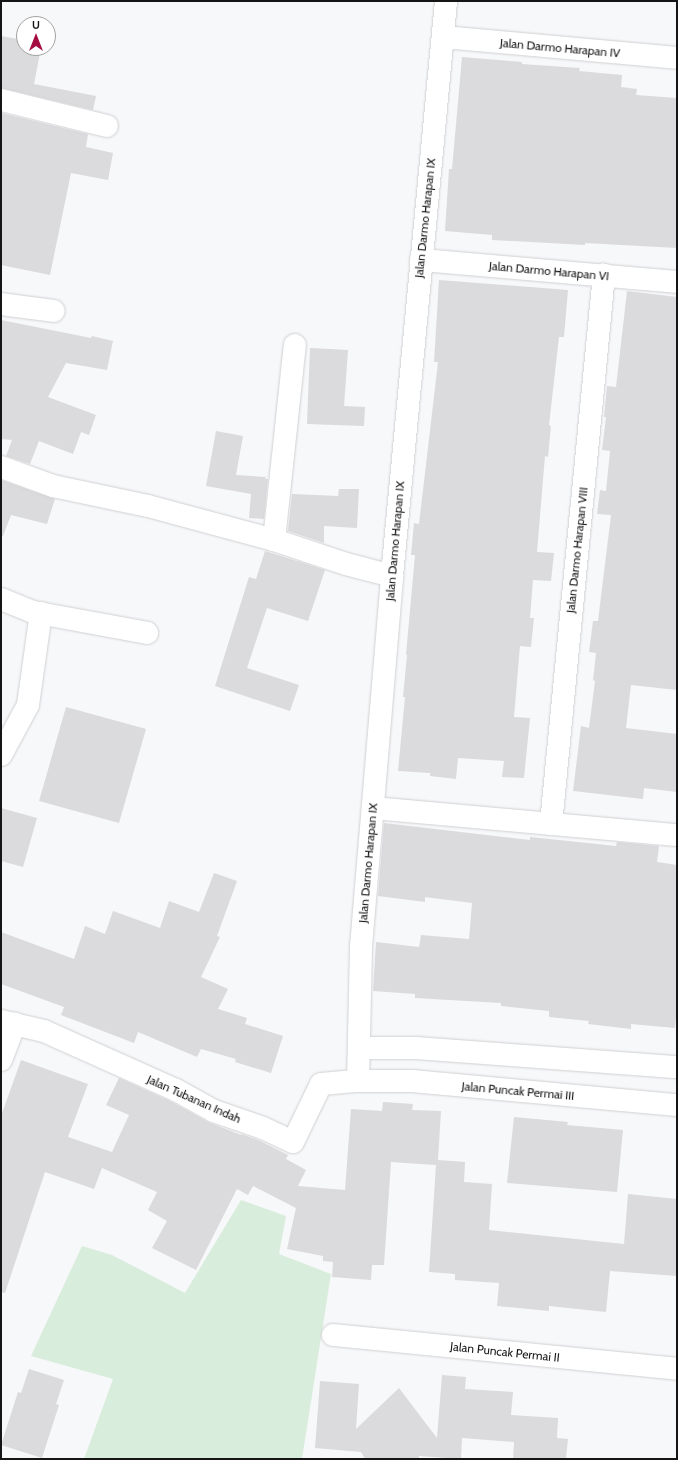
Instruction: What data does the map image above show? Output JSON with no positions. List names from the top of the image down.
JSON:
{
  "streets": {
    "street": [
      "Jalan Darmo Harapan IV",
      "Jalan Darmo Harapan IX",
      "Jalan Darmo Harapan VI",
      "Jalan Darmo Harapan VIII",
      "Jalan Puncak Permai III",
      "Jalan Tubanan Indah",
      "Jalan Puncak Permai II"
    ]
  },
  "crossings": [
    ["Jalan Darmo Harapan IV", "Jalan Darmo Harapan IX"],
    ["Jalan Darmo Harapan IX", "Jalan Darmo Harapan VI"],
    ["Jalan Darmo Harapan IX", "Jalan Puncak Permai III"],
    ["Jalan Darmo Harapan IX", "Jalan Tubanan Indah"],
    ["Jalan Darmo Harapan VI", "Jalan Darmo Harapan VIII"],
    ["Jalan Puncak Permai III", "Jalan Tubanan Indah"]
  ],
  "north": "top"
}
